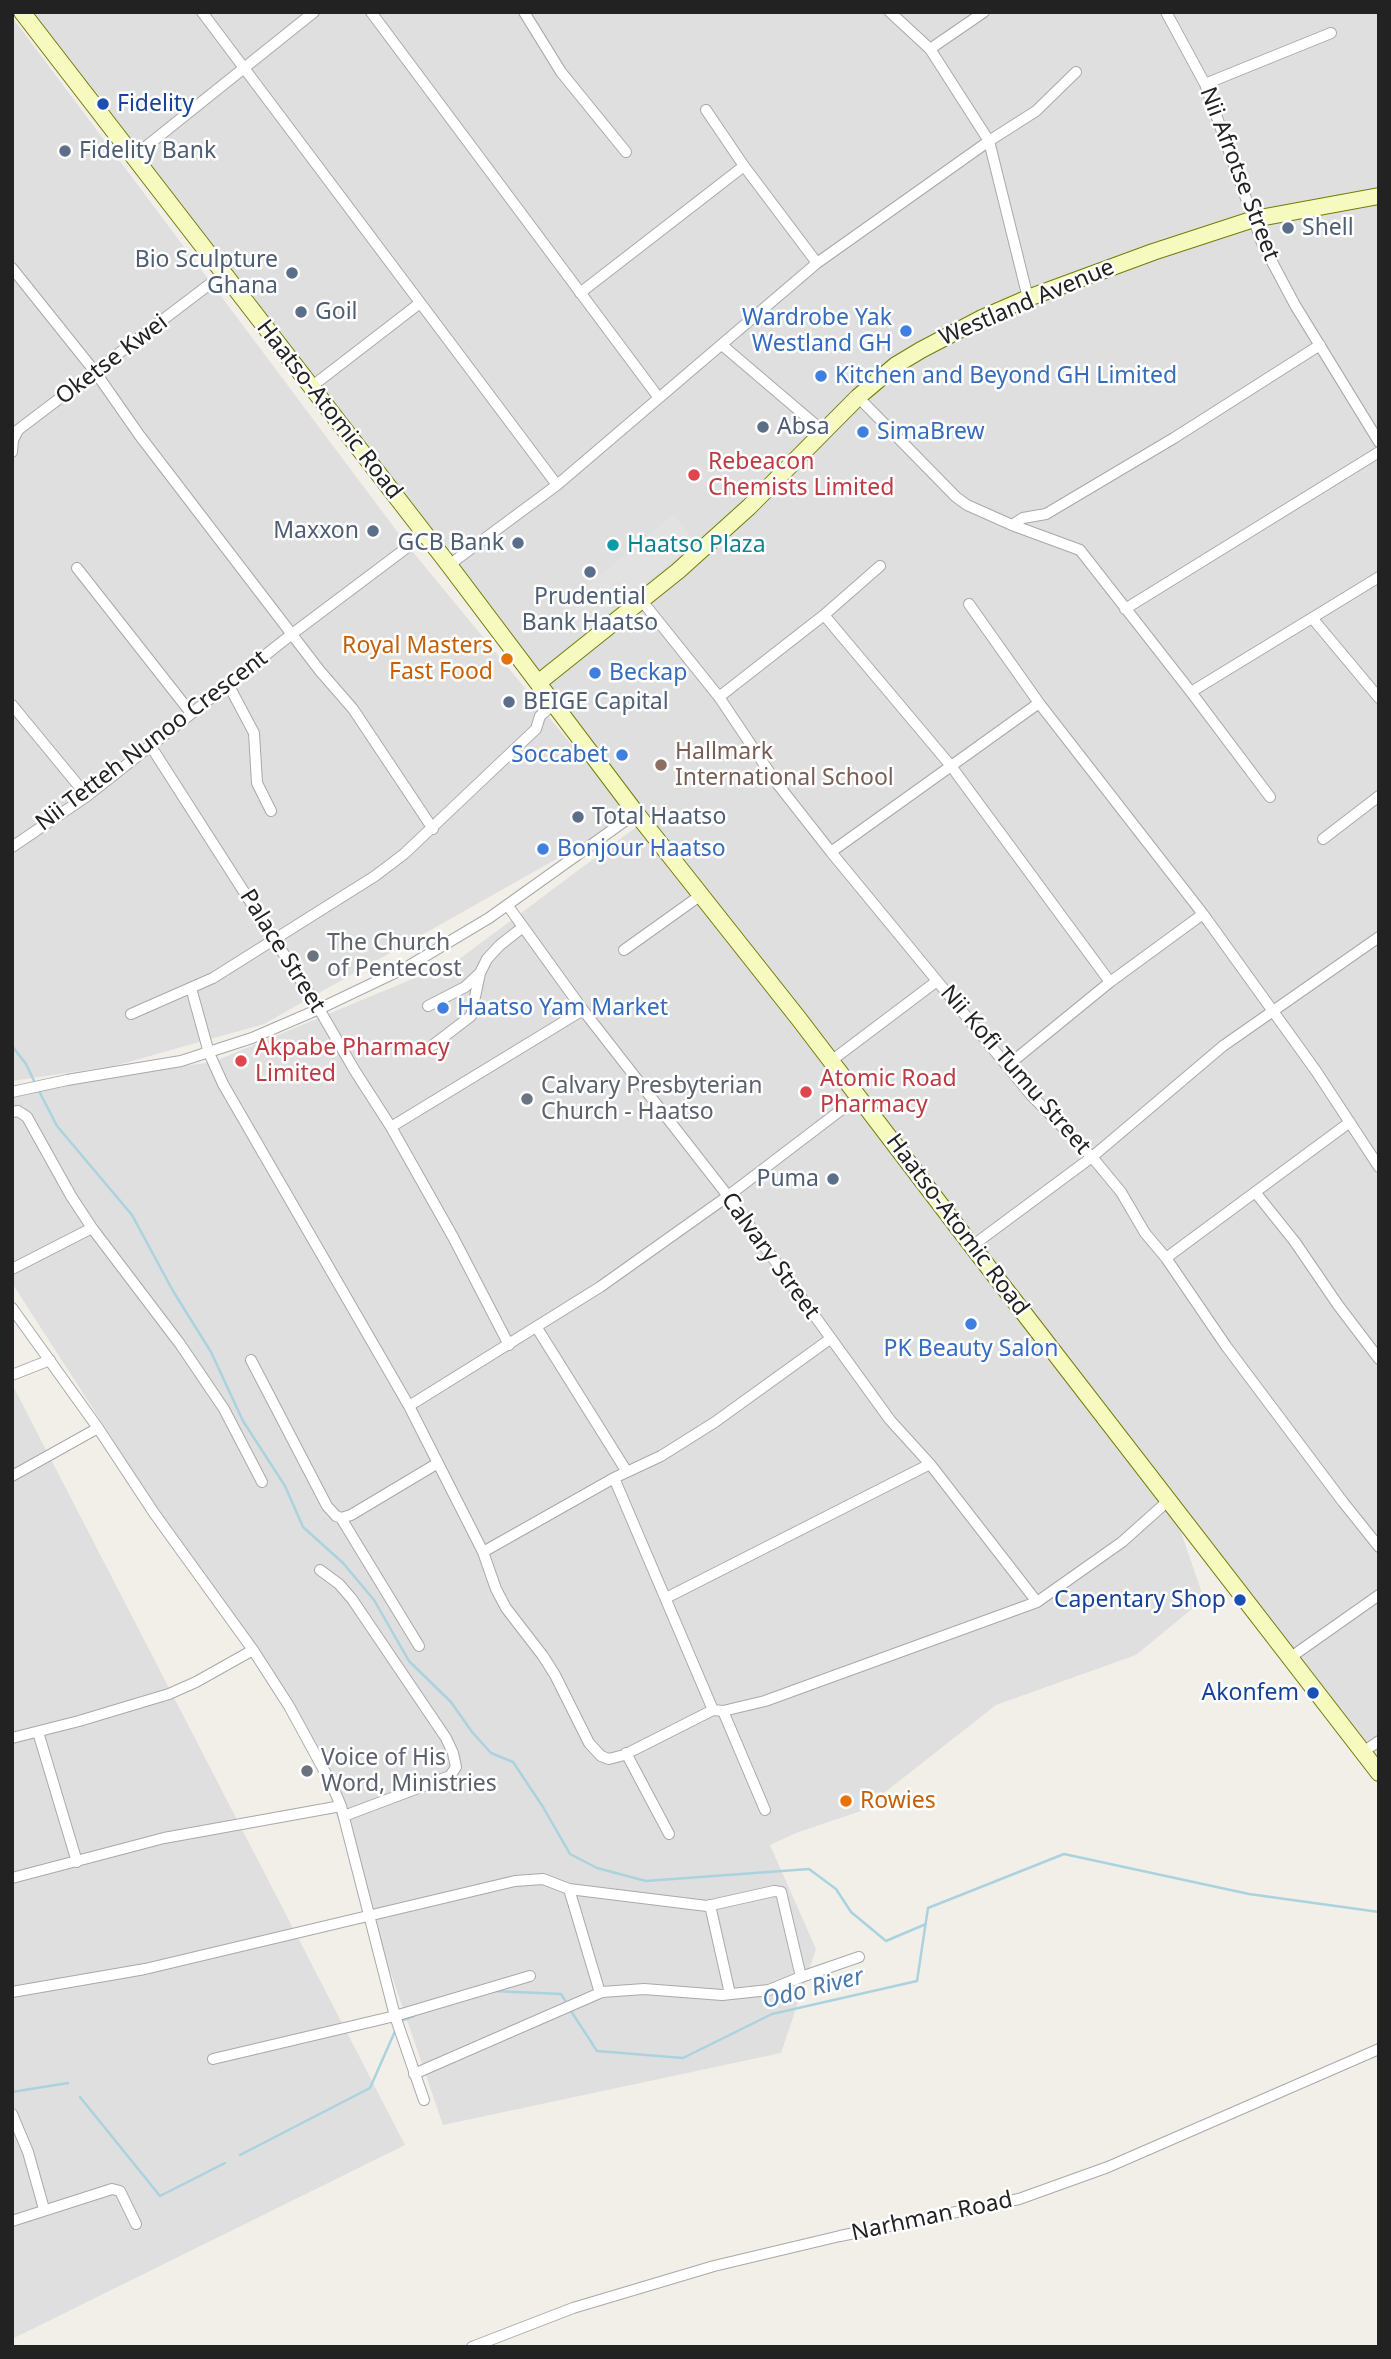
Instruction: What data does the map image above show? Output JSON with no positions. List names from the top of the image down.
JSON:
{
  "streets": {
    "main road": ["Westland Avenue", "Haatso-Atomic Road"],
    "street": [
      "Nii Afrotse Street",
      "Oketse Kwei",
      "Nii Tetteh Nunoo Crescent",
      "Palace Street",
      "Nii Kofi Tumu Street",
      "Calvary Street",
      "Narhman Road"
    ]
  },
  "crossings": [
    ["Nii Afrotse Street", "Westland Avenue"],
    ["Westland Avenue", "Haatso-Atomic Road"],
    ["Westland Avenue", "Nii Kofi Tumu Street"],
    ["Oketse Kwei", "Haatso-Atomic Road"],
    ["Haatso-Atomic Road", "Nii Tetteh Nunoo Crescent"],
    ["Nii Tetteh Nunoo Crescent", "Palace Street"]
  ],
  "water": ["Odo River"],
  "places": [
    "Fidelity",
    "Fidelity Bank",
    "Shell",
    "Bio Sculpture Ghana",
    "Goil",
    "Wardrobe Yak Westland GH",
    "Kitchen and Beyond GH Limited",
    "Absa",
    "SimaBrew",
    "Rebeacon Chemists Limited",
    "Maxxon",
    "GCB Bank",
    "Haatso Plaza",
    "Prudential Bank Haatso",
    "Royal Masters Fast Food",
    "Beckap",
    "BEIGE Capital",
    "Soccabet",
    "Hallmark International School",
    "Total Haatso",
    "Bonjour Haatso",
    "The Church of Pentecost",
    "Haatso Yam Market",
    "Akpabe Pharmacy Limited",
    "Atomic Road Pharmacy",
    "Calvary Presbyterian Church - Haatso",
    "Puma",
    "PK Beauty Salon",
    "Capentary Shop",
    "Akonfem",
    "Voice of His Word, Ministries",
    "Rowies"
  ]
}
